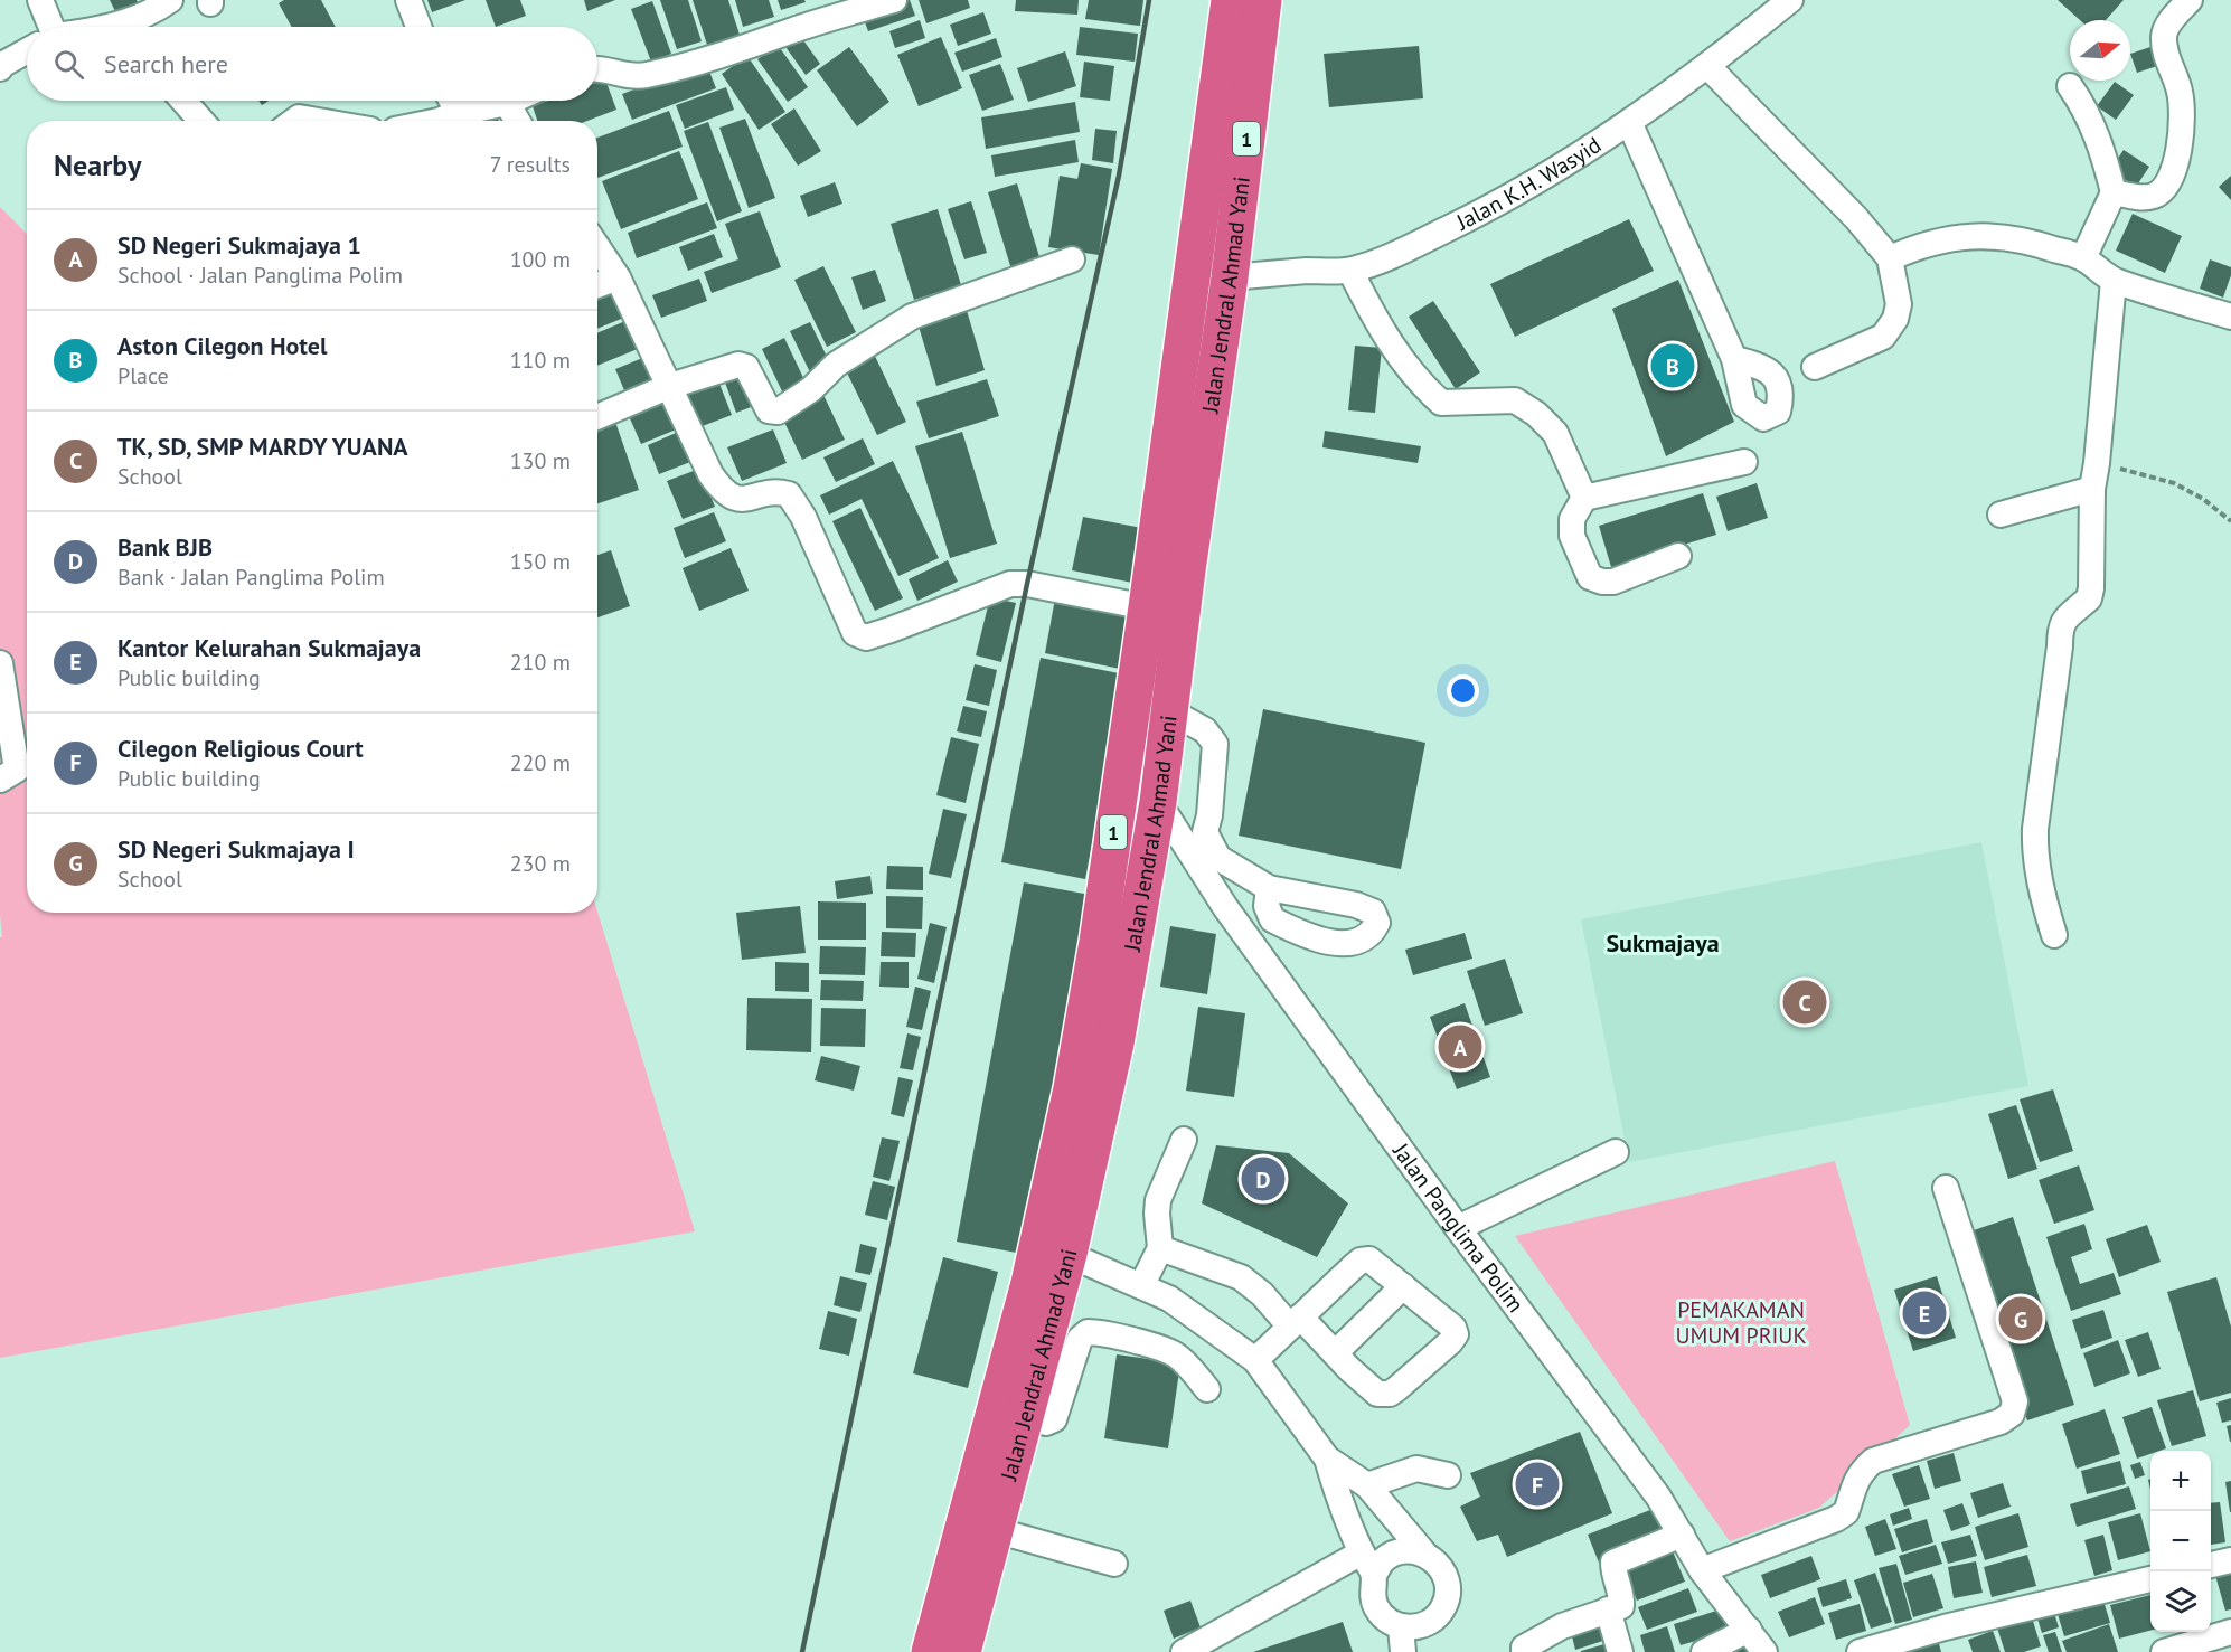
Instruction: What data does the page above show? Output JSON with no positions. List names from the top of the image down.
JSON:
{
  "streets": {
    "highway": ["1", "Jalan Jendral Ahmad Yani"],
    "street": ["Jalan K.H. Wasyid", "Jalan Panglima Polim"]
  },
  "crossings": [
    ["Jalan K.H. Wasyid", "Jalan Jendral Ahmad Yani"],
    ["Jalan Jendral Ahmad Yani", "Jalan Panglima Polim"]
  ],
  "districts": ["Sukmajaya"],
  "parks": ["PEMAKAMAN UMUM PRIUK"],
  "north": "right",
  "page": {
    "search": "Search here",
    "heading": ["Nearby", "7 results"],
    "list": [
      {
        "mark": "A",
        "name": "SD Negeri Sukmajaya 1",
        "note": "School · Jalan Panglima Polim",
        "value": "100 m"
      },
      {
        "mark": "B",
        "name": "Aston Cilegon Hotel",
        "note": "Place",
        "value": "110 m"
      },
      {
        "mark": "C",
        "name": "TK, SD, SMP MARDY YUANA",
        "note": "School",
        "value": "130 m"
      },
      {
        "mark": "D",
        "name": "Bank BJB",
        "note": "Bank · Jalan Panglima Polim",
        "value": "150 m"
      },
      {
        "mark": "E",
        "name": "Kantor Kelurahan Sukmajaya",
        "note": "Public building",
        "value": "210 m"
      },
      {
        "mark": "F",
        "name": "Cilegon Religious Court",
        "note": "Public building",
        "value": "220 m"
      },
      {
        "mark": "G",
        "name": "SD Negeri Sukmajaya I",
        "note": "School",
        "value": "230 m"
      }
    ],
    "pins": [
      "B",
      "C",
      "A",
      "D",
      "E",
      "G",
      "F"
    ],
    "map_buttons": ["+", "−"]
  }
}
